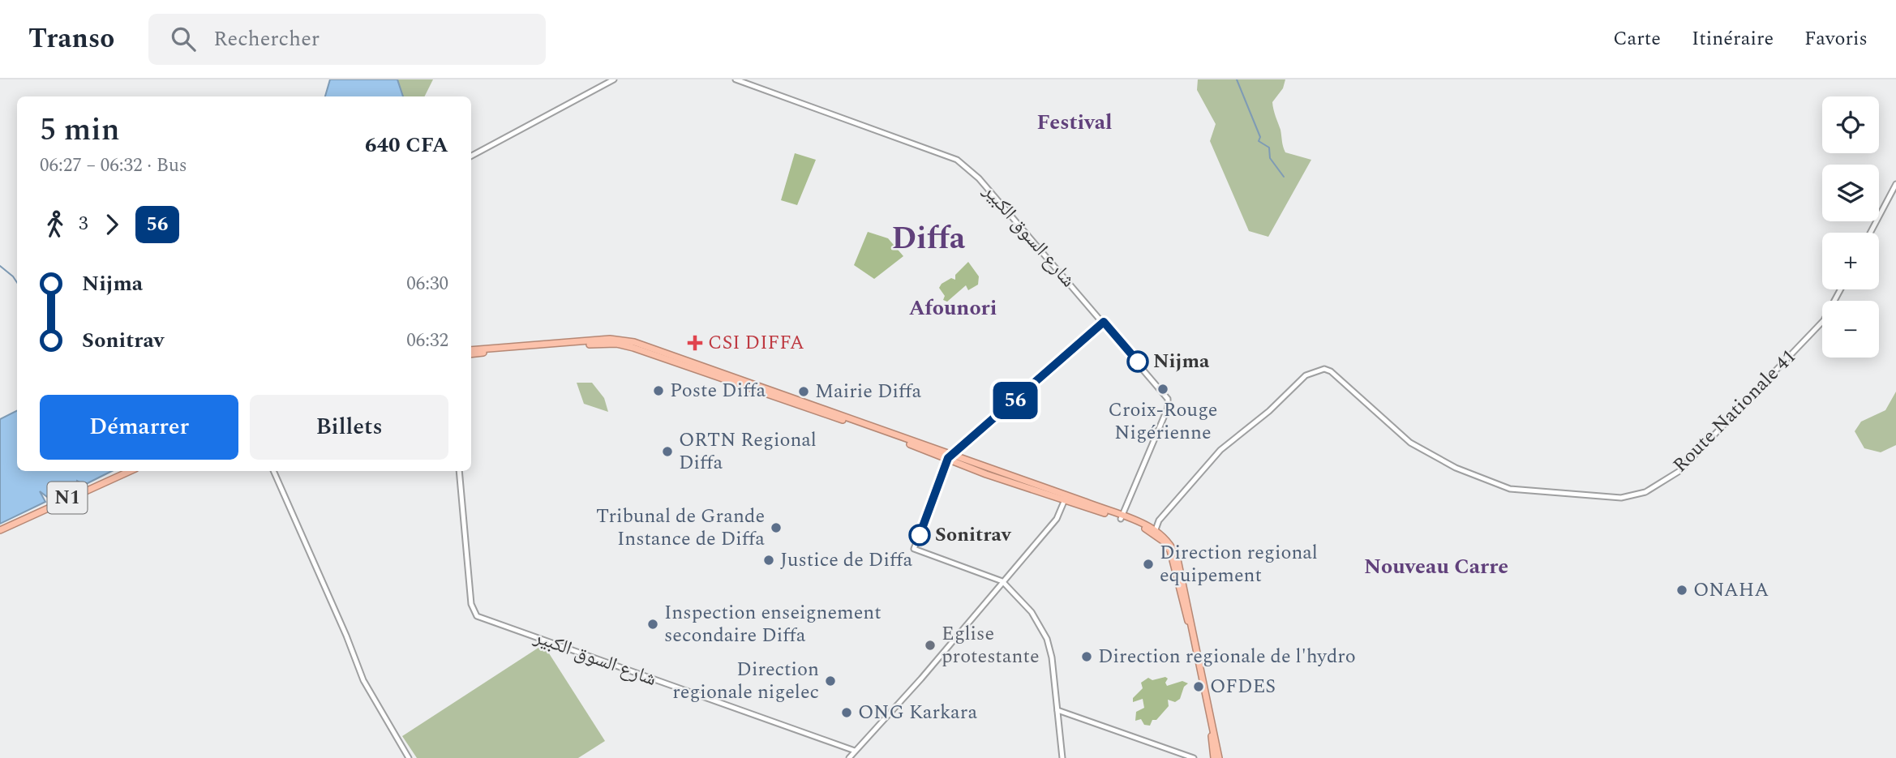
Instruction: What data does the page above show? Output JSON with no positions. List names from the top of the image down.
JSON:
{
  "streets": {
    "highway": ["N1"],
    "street": ["شارع السوق الكبير", "Route Nationale 41"]
  },
  "districts": [
    "Festival",
    "Diffa",
    "Afounori",
    "Nouveau Carre"
  ],
  "places": {
    "health": ["CSI DIFFA"],
    "other": [
      "Nijma",
      "Croix-Rouge Nigérienne",
      "Poste Diffa",
      "Mairie Diffa",
      "ORTN Regional Diffa",
      "Tribunal de Grande Instance de Diffa",
      "Sonitrav",
      "Justice de Diffa",
      "Direction regional equipement",
      "ONAHA",
      "Inspection enseignement secondaire Diffa",
      "Eglise protestante",
      "Direction regionale de l'hydro",
      "Direction regionale nigelec",
      "OFDES",
      "ONG Karkara"
    ]
  },
  "lines": ["bus line 56"],
  "page": {
    "header": "Transo",
    "search": "Rechercher",
    "nav": ["Carte", "Itinéraire", "Favoris"],
    "on_map": "56",
    "map_buttons": ["+", "−"],
    "heading": ["5 min", "06:27 – 06:32 · Bus", "640 CFA"],
    "legs": ["3", "56"],
    "list": [
      {
        "name": "Nijma",
        "value": "06:30"
      },
      {
        "name": "Sonitrav",
        "value": "06:32"
      }
    ],
    "buttons": ["Démarrer", "Billets"]
  }
}
